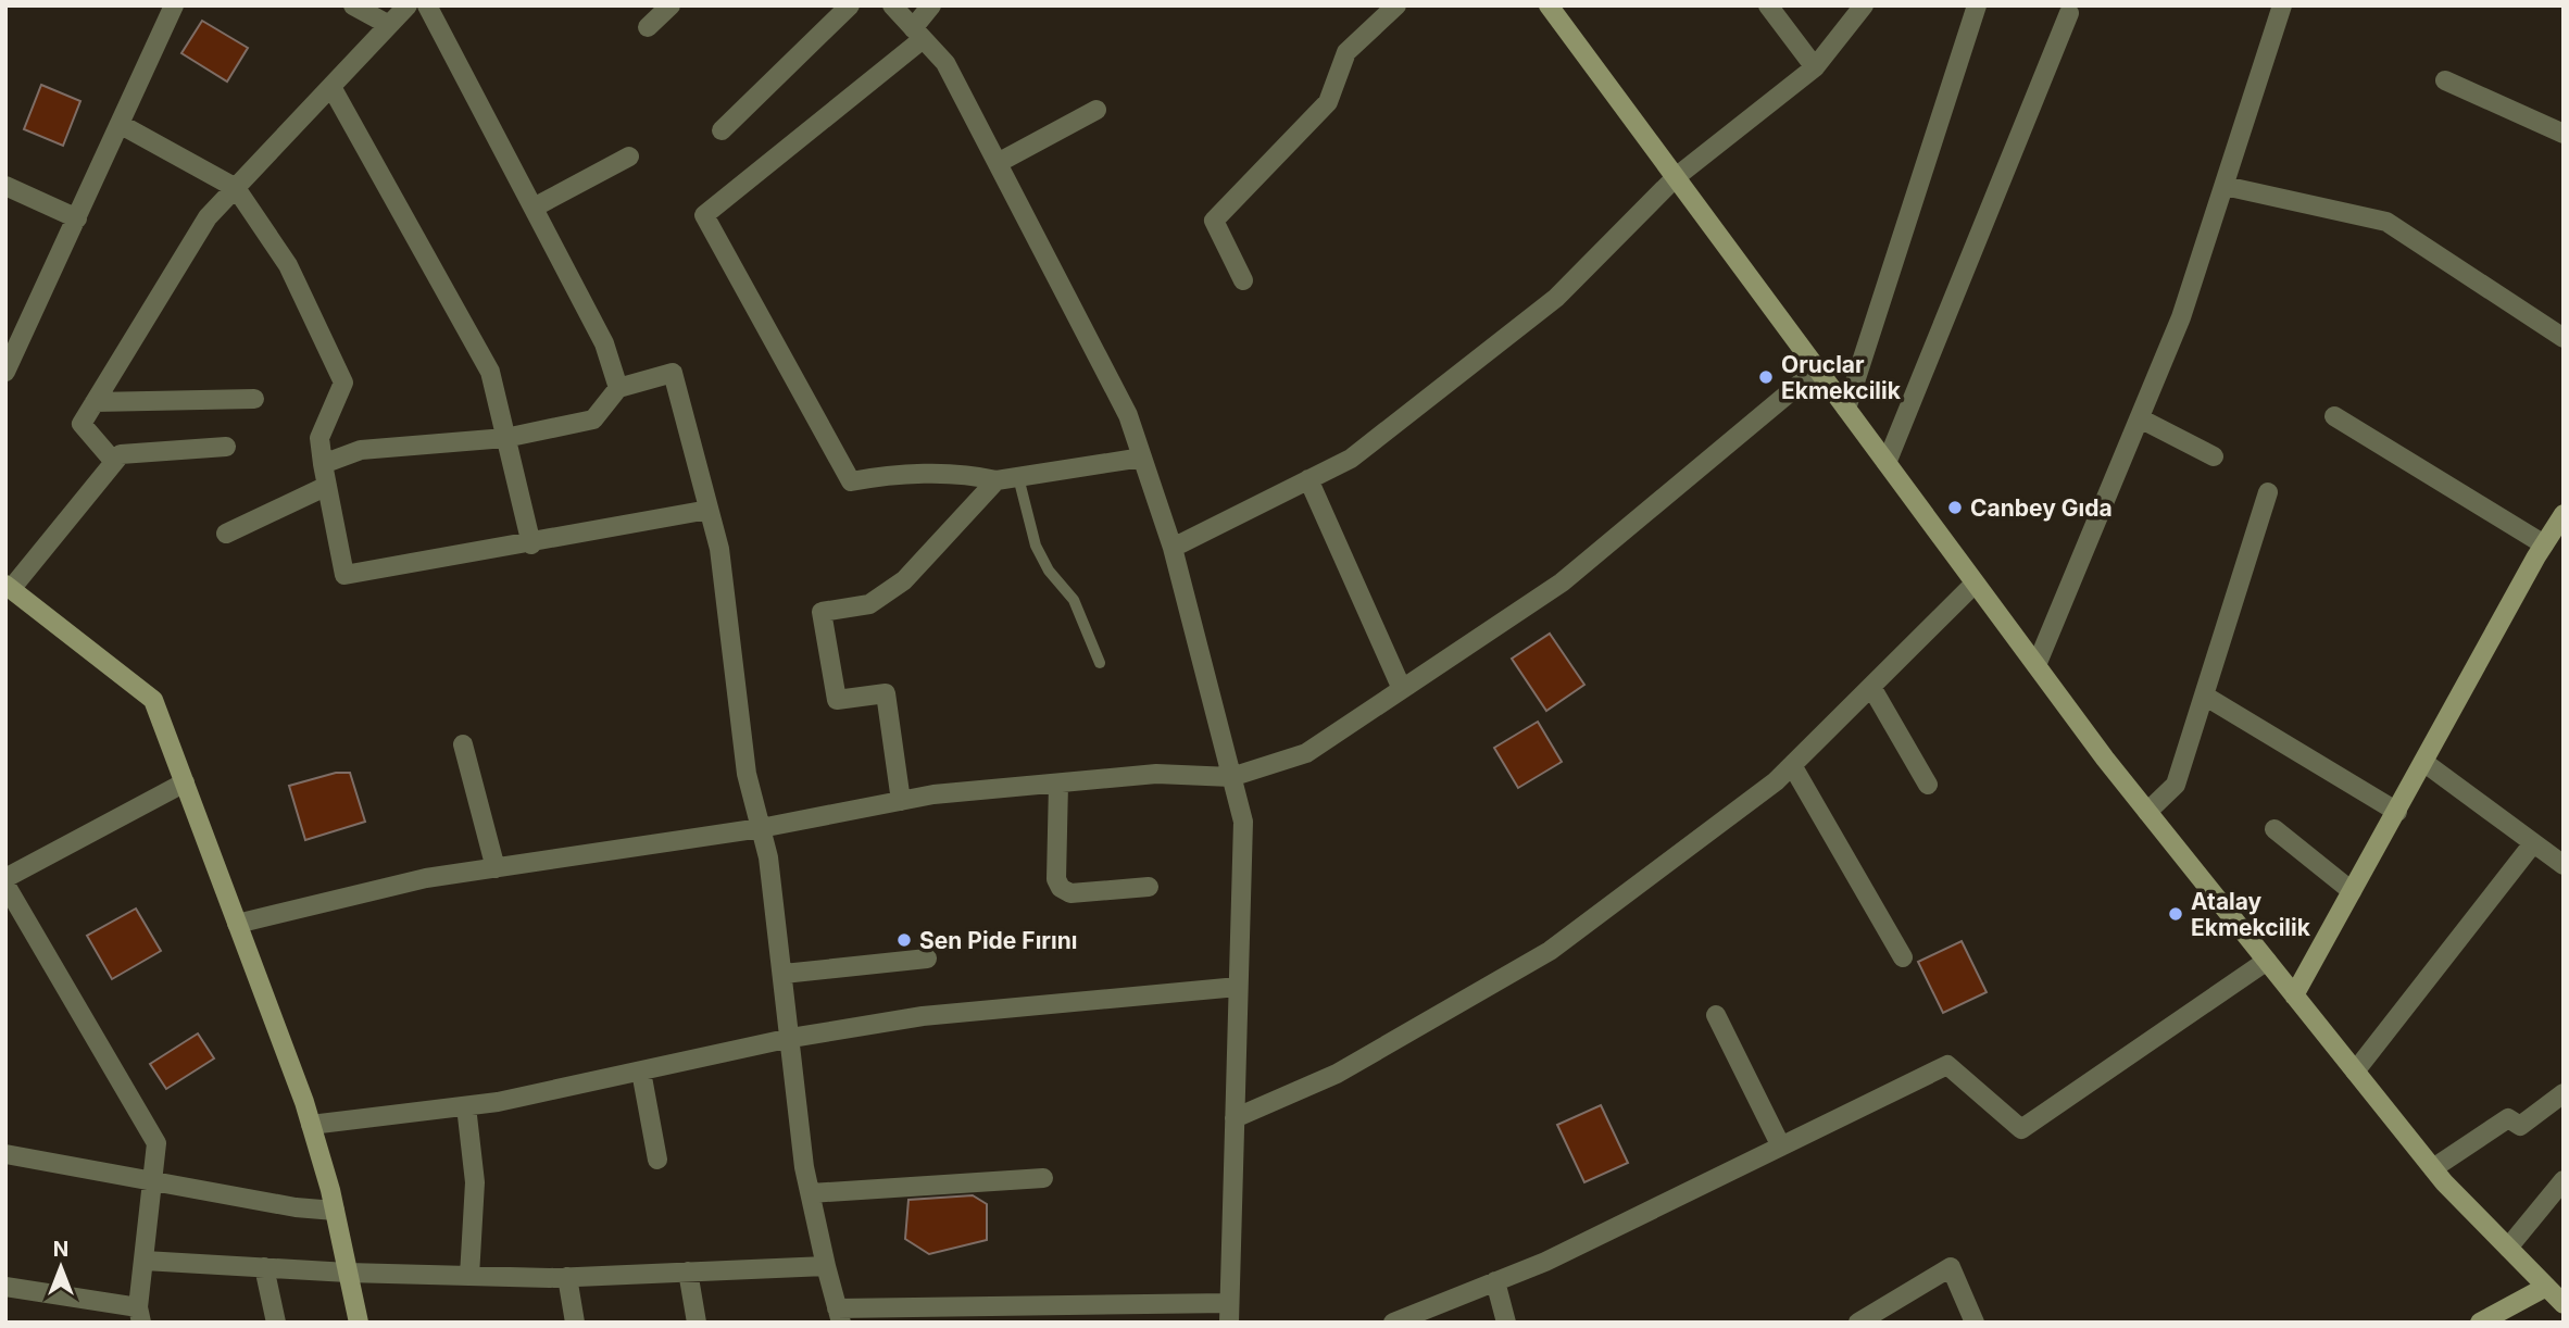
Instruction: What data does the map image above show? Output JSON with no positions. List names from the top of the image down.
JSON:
{
  "places": [
    "Oruclar Ekmekcilik",
    "Canbey Gıda",
    "Atalay Ekmekcilik",
    "Sen Pide Fırını"
  ],
  "north": "top"
}
